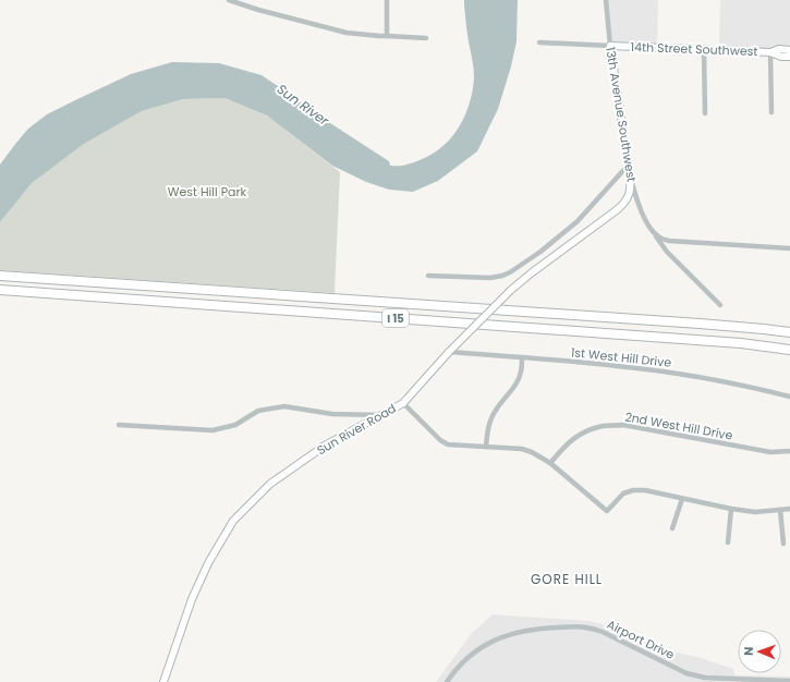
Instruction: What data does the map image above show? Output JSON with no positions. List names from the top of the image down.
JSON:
{
  "streets": {
    "highway": ["I 15"],
    "street": [
      "14th Street Southwest",
      "13th Avenue Southwest",
      "1st West Hill Drive",
      "2nd West Hill Drive",
      "Sun River Road",
      "Airport Drive"
    ]
  },
  "crossings": [
    ["14th Street Southwest", "13th Avenue Southwest"],
    ["13th Avenue Southwest", "Sun River Road"],
    ["1st West Hill Drive", "Sun River Road"]
  ],
  "districts": ["GORE HILL"],
  "water": ["Sun River"],
  "parks": ["West Hill Park"],
  "north": "left"
}
